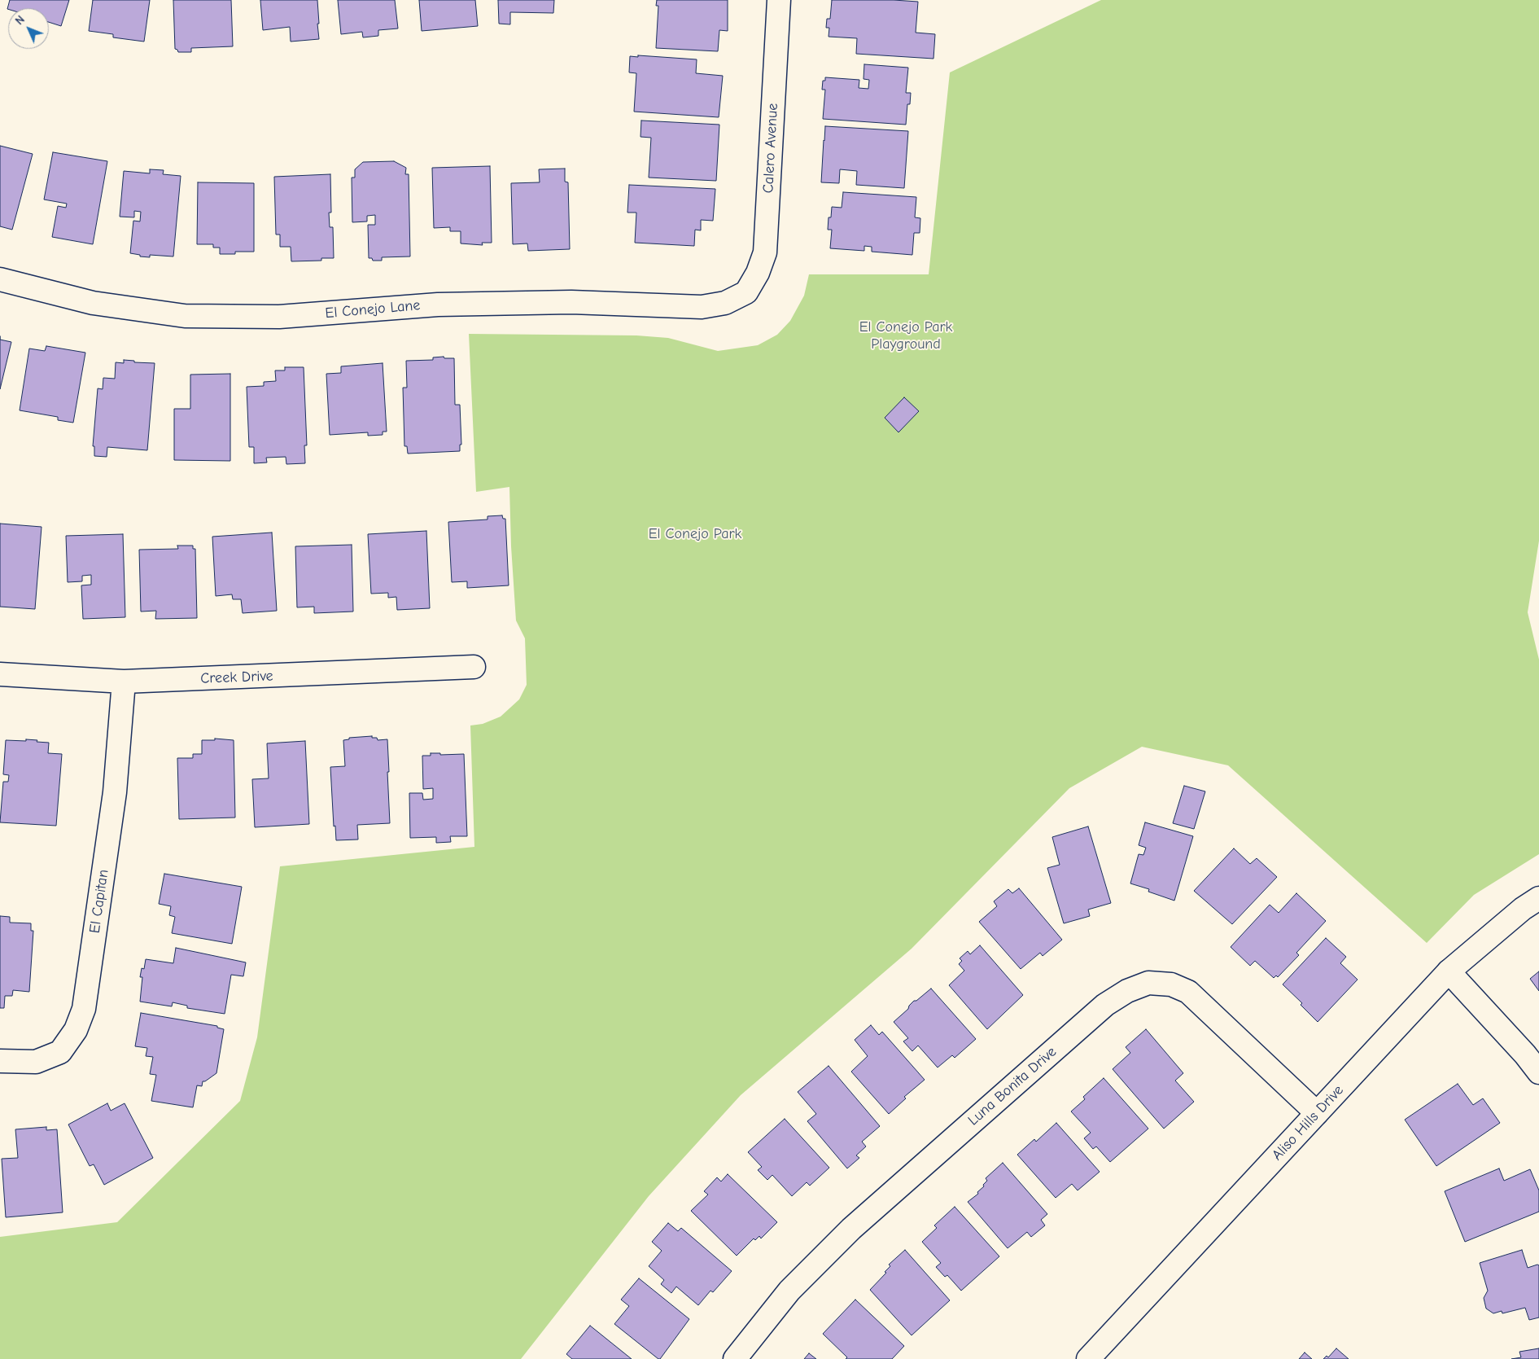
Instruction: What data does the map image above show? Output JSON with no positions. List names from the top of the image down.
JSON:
{
  "streets": {
    "street": [
      "Calero Avenue",
      "El Conejo Lane",
      "Creek Drive",
      "El Capitan",
      "Luna Bonita Drive",
      "Aliso Hills Drive"
    ]
  },
  "crossings": [
    ["Calero Avenue", "El Conejo Lane"],
    ["Creek Drive", "El Capitan"],
    ["Luna Bonita Drive", "Aliso Hills Drive"]
  ],
  "parks": ["El Conejo Park Playground", "El Conejo Park"],
  "north": "top left"
}
